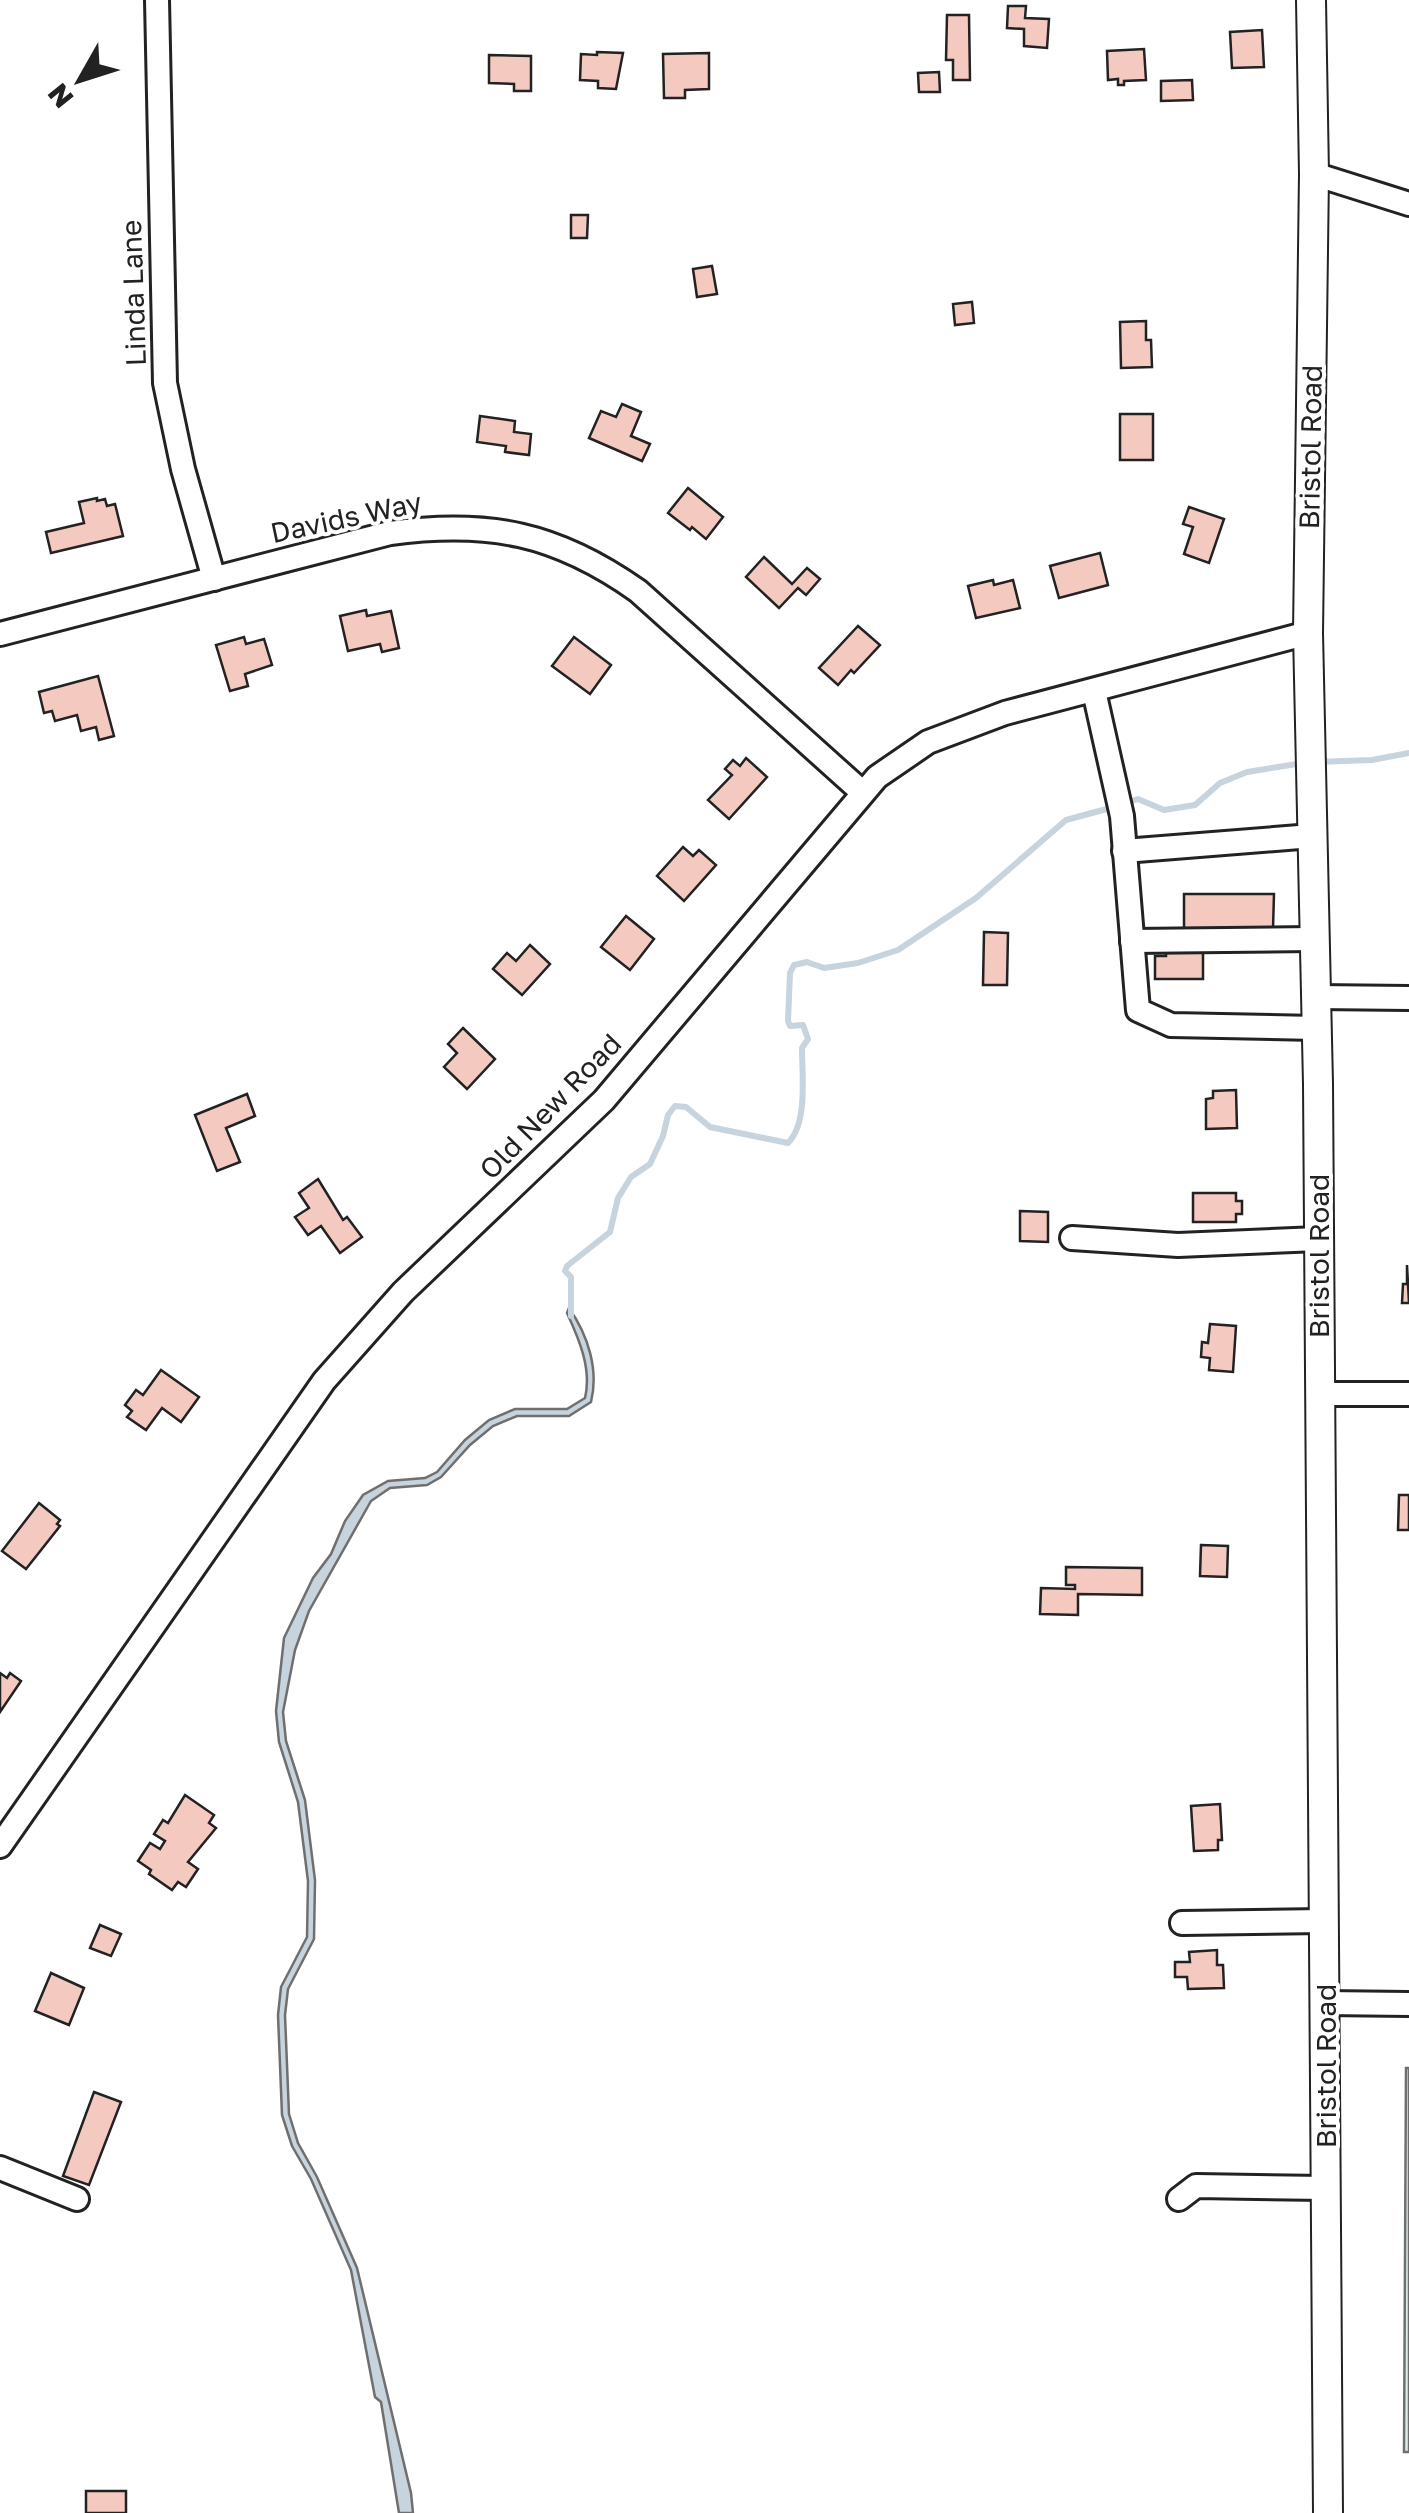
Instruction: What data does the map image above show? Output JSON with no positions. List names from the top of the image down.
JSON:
{
  "streets": {
    "main road": ["Bristol Road"],
    "street": ["Linda Lane", "Davids Way", "Old New Road"]
  },
  "crossings": [
    ["Linda Lane", "Davids Way"],
    ["Bristol Road", "Old New Road"],
    ["Davids Way", "Old New Road"]
  ],
  "north": "bottom left"
}
